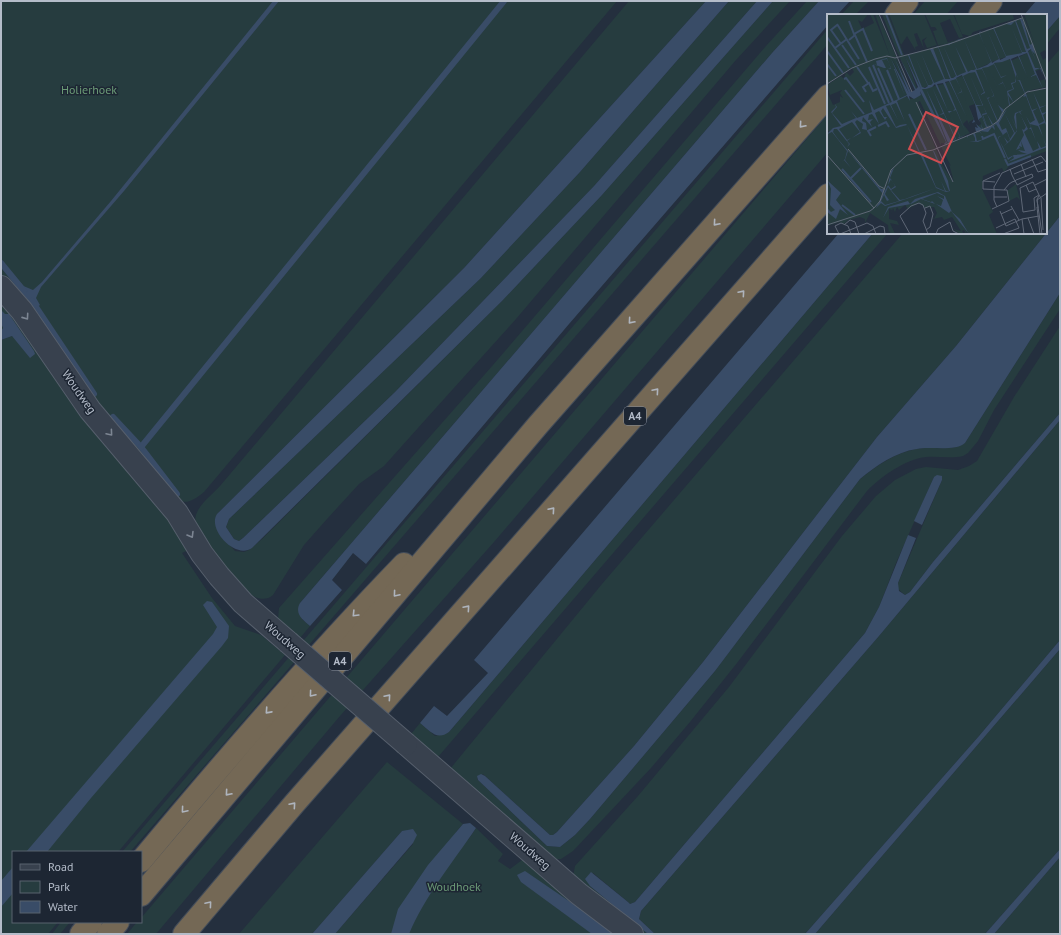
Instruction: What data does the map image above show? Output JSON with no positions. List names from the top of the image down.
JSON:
{
  "streets": {
    "highway": ["A4"],
    "street": ["Woudweg"]
  },
  "one_way": ["Woudweg"],
  "parks": ["Holierhoek", "Woudhoek"],
  "legend": ["Road", "Park", "Water"]
}
